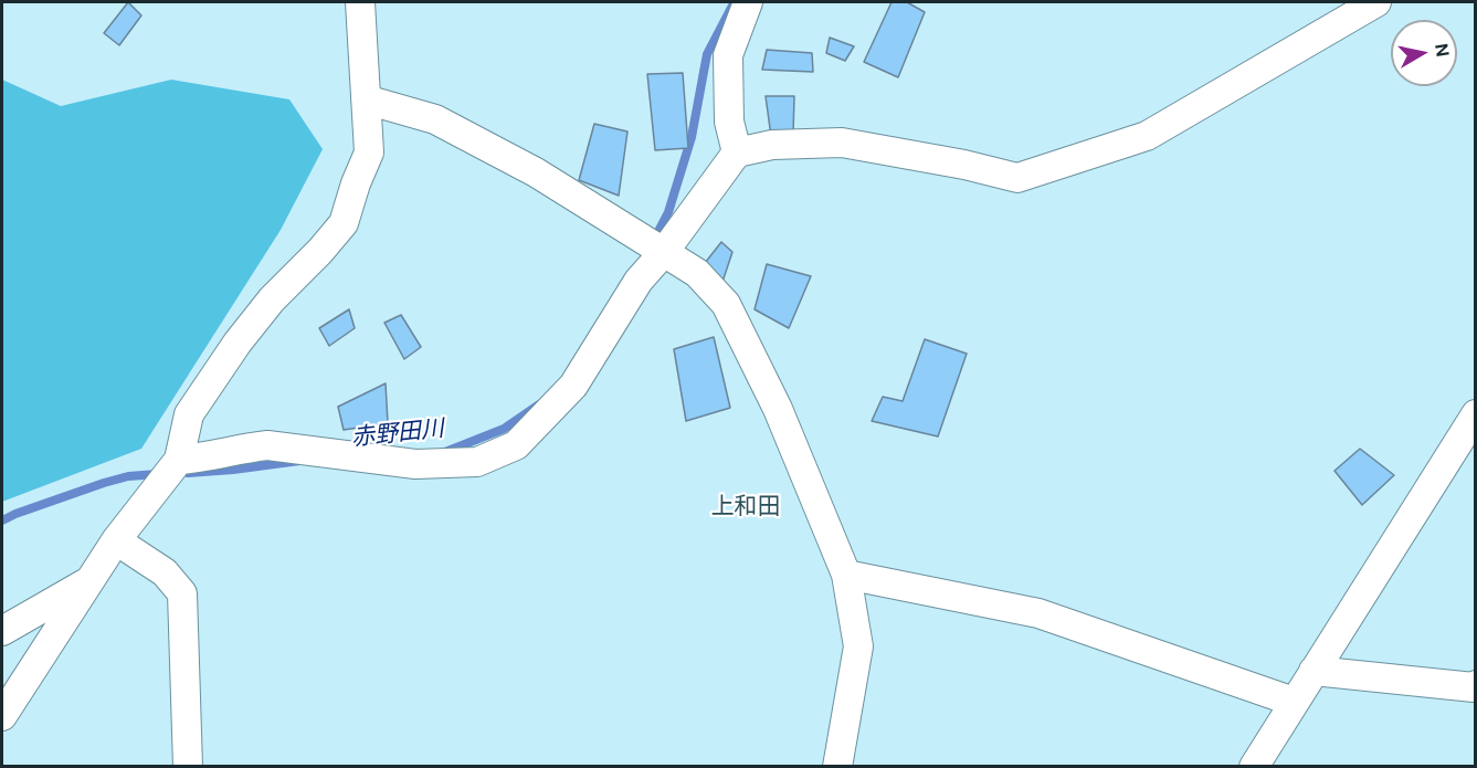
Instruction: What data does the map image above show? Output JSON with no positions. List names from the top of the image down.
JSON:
{
  "districts": ["上和田"],
  "water": ["赤野田川"],
  "north": "right"
}
